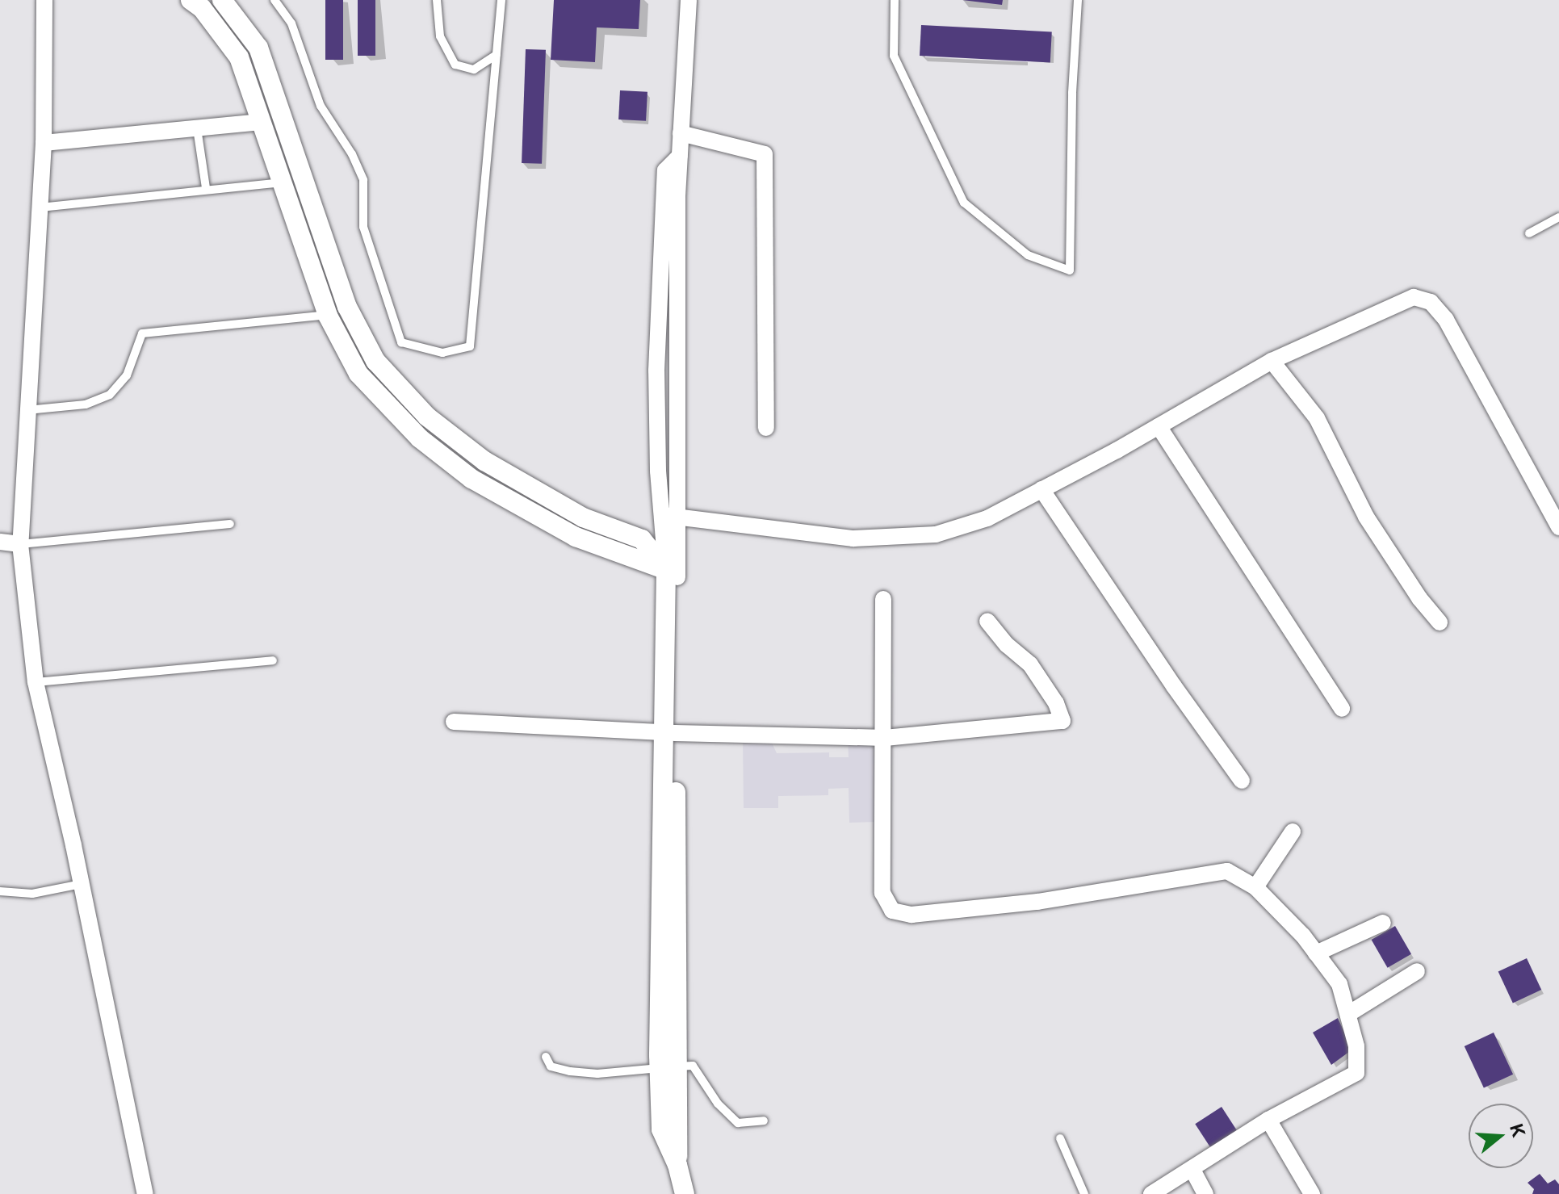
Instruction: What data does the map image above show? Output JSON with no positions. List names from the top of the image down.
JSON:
{
  "north": "right"
}
